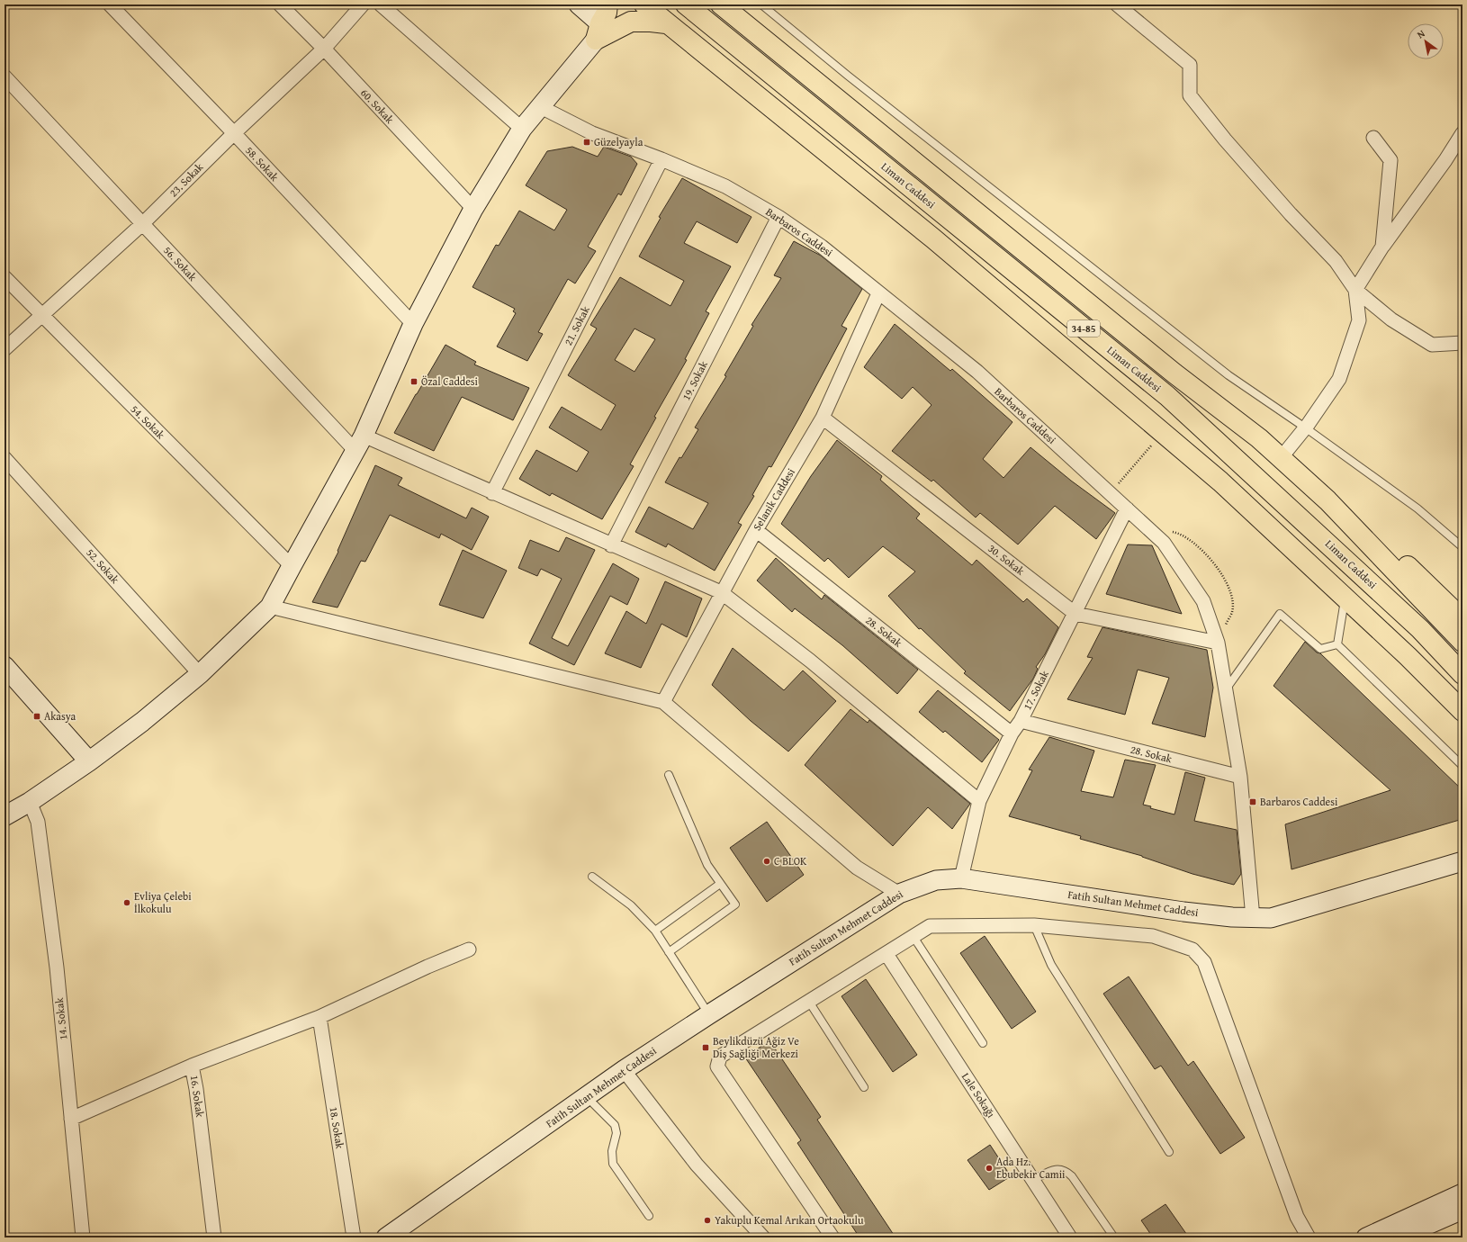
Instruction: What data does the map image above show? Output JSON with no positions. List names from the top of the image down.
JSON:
{
  "streets": {
    "highway": ["Liman Caddesi", "34-85"],
    "main road": ["Fatih Sultan Mehmet Caddesi"],
    "street": [
      "60. Sokak",
      "58. Sokak",
      "23. Sokak",
      "Barbaros Caddesi",
      "56. Sokak",
      "21. Sokak",
      "19. Sokak",
      "54. Sokak",
      "Selanik Caddesi",
      "30. Sokak",
      "52. Sokak",
      "28. Sokak",
      "17. Sokak",
      "14. Sokak",
      "Lale Sokağı",
      "16. Sokak",
      "18. Sokak"
    ]
  },
  "crossings": [
    ["60. Sokak", "23. Sokak"],
    ["58. Sokak", "23. Sokak"],
    ["23. Sokak", "56. Sokak"],
    ["23. Sokak", "54. Sokak"],
    ["Barbaros Caddesi", "21. Sokak"],
    ["Barbaros Caddesi", "19. Sokak"],
    ["Barbaros Caddesi", "Selanik Caddesi"],
    ["Barbaros Caddesi", "30. Sokak"],
    ["Barbaros Caddesi", "28. Sokak"],
    ["Barbaros Caddesi", "17. Sokak"],
    ["Barbaros Caddesi", "Fatih Sultan Mehmet Caddesi"],
    ["Selanik Caddesi", "30. Sokak"],
    ["Selanik Caddesi", "28. Sokak"],
    ["30. Sokak", "17. Sokak"],
    ["28. Sokak", "17. Sokak"],
    ["17. Sokak", "Fatih Sultan Mehmet Caddesi"],
    ["14. Sokak", "16. Sokak"]
  ],
  "places": {
    "transit": [
      "Güzelyayla",
      "Özal Caddesi",
      "Akasya",
      "Barbaros Caddesi",
      "Beylikdüzü Ağiz Ve Diş Sağliği Merkezi"
    ],
    "other": [
      "C BLOK",
      "Evliya Çelebi İlkokulu",
      "Ada Hz. Ebubekir Camii",
      "Yakuplu Kemal Arıkan Ortaokulu"
    ]
  },
  "north": "top left"
}
